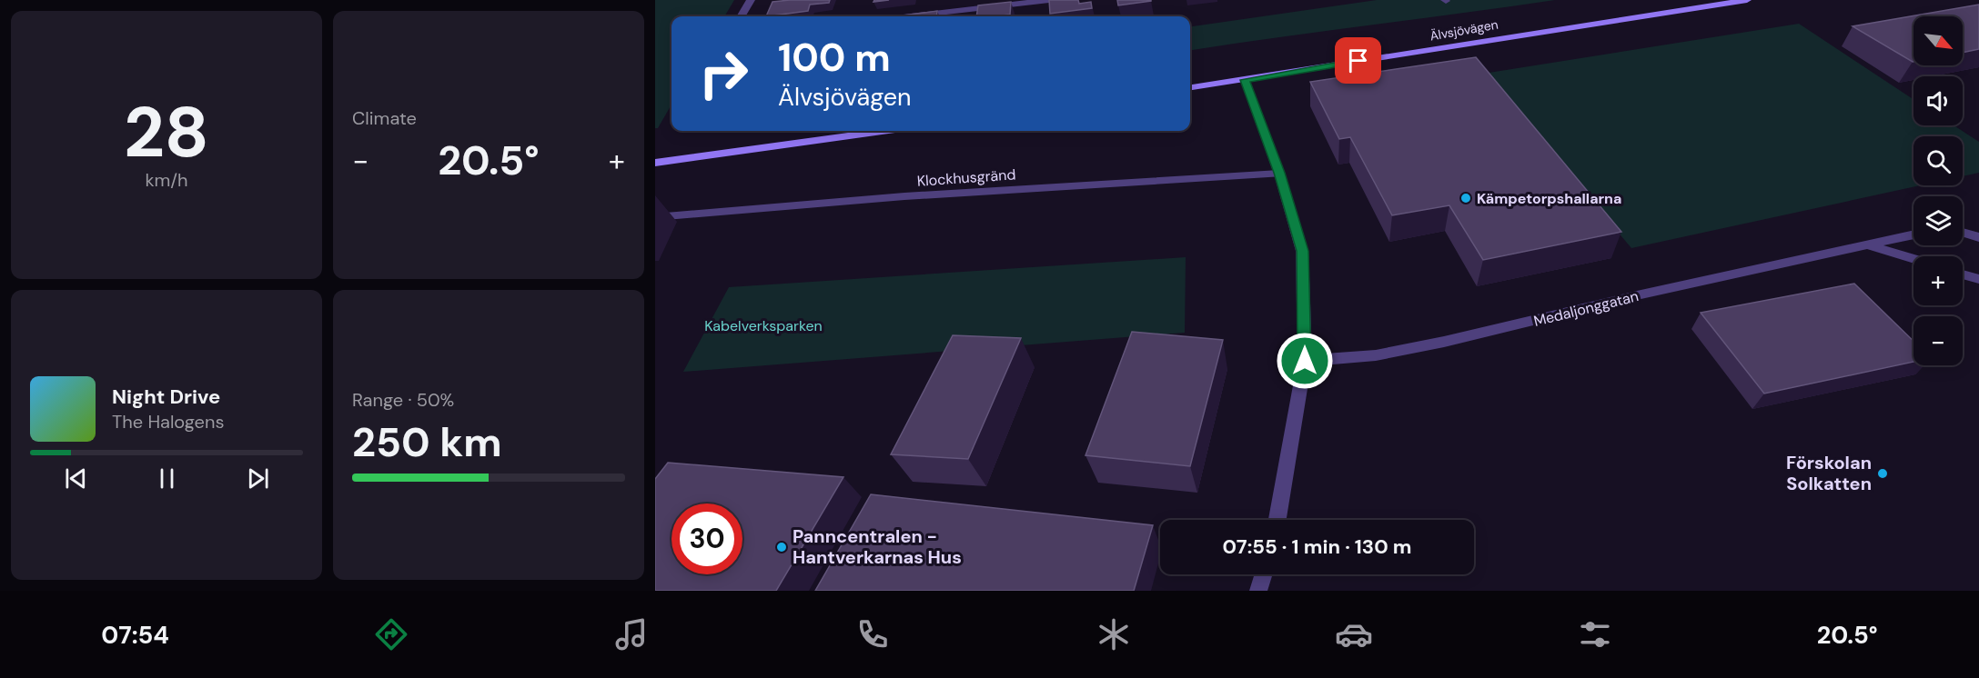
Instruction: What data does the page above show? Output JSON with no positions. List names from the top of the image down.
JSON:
{
  "streets": {
    "main road": ["Älvsjövägen"],
    "street": ["Klockhusgränd", "Medaljonggatan"]
  },
  "parks": ["Kabelverksparken"],
  "places": ["Kämpetorpshallarna", "Förskolan Solkatten", "Panncentralen - Hantverkarnas Hus"],
  "north": "bottom right",
  "page": {
    "tile": [
      ["28", "km/h"],
      "Climate",
      ["Range · 50%", "250 km"]
    ],
    "map_buttons": ["+", "−"],
    "turn": ["100 m", "Älvsjövägen"],
    "heat": ["−", "20.5°", "+"],
    "song": ["Night Drive", "The Halogens"],
    "limit": "30",
    "trip": "07:55 · 1 min · 130 m",
    "tabs": ["07:54", "20.5°"]
  }
}
